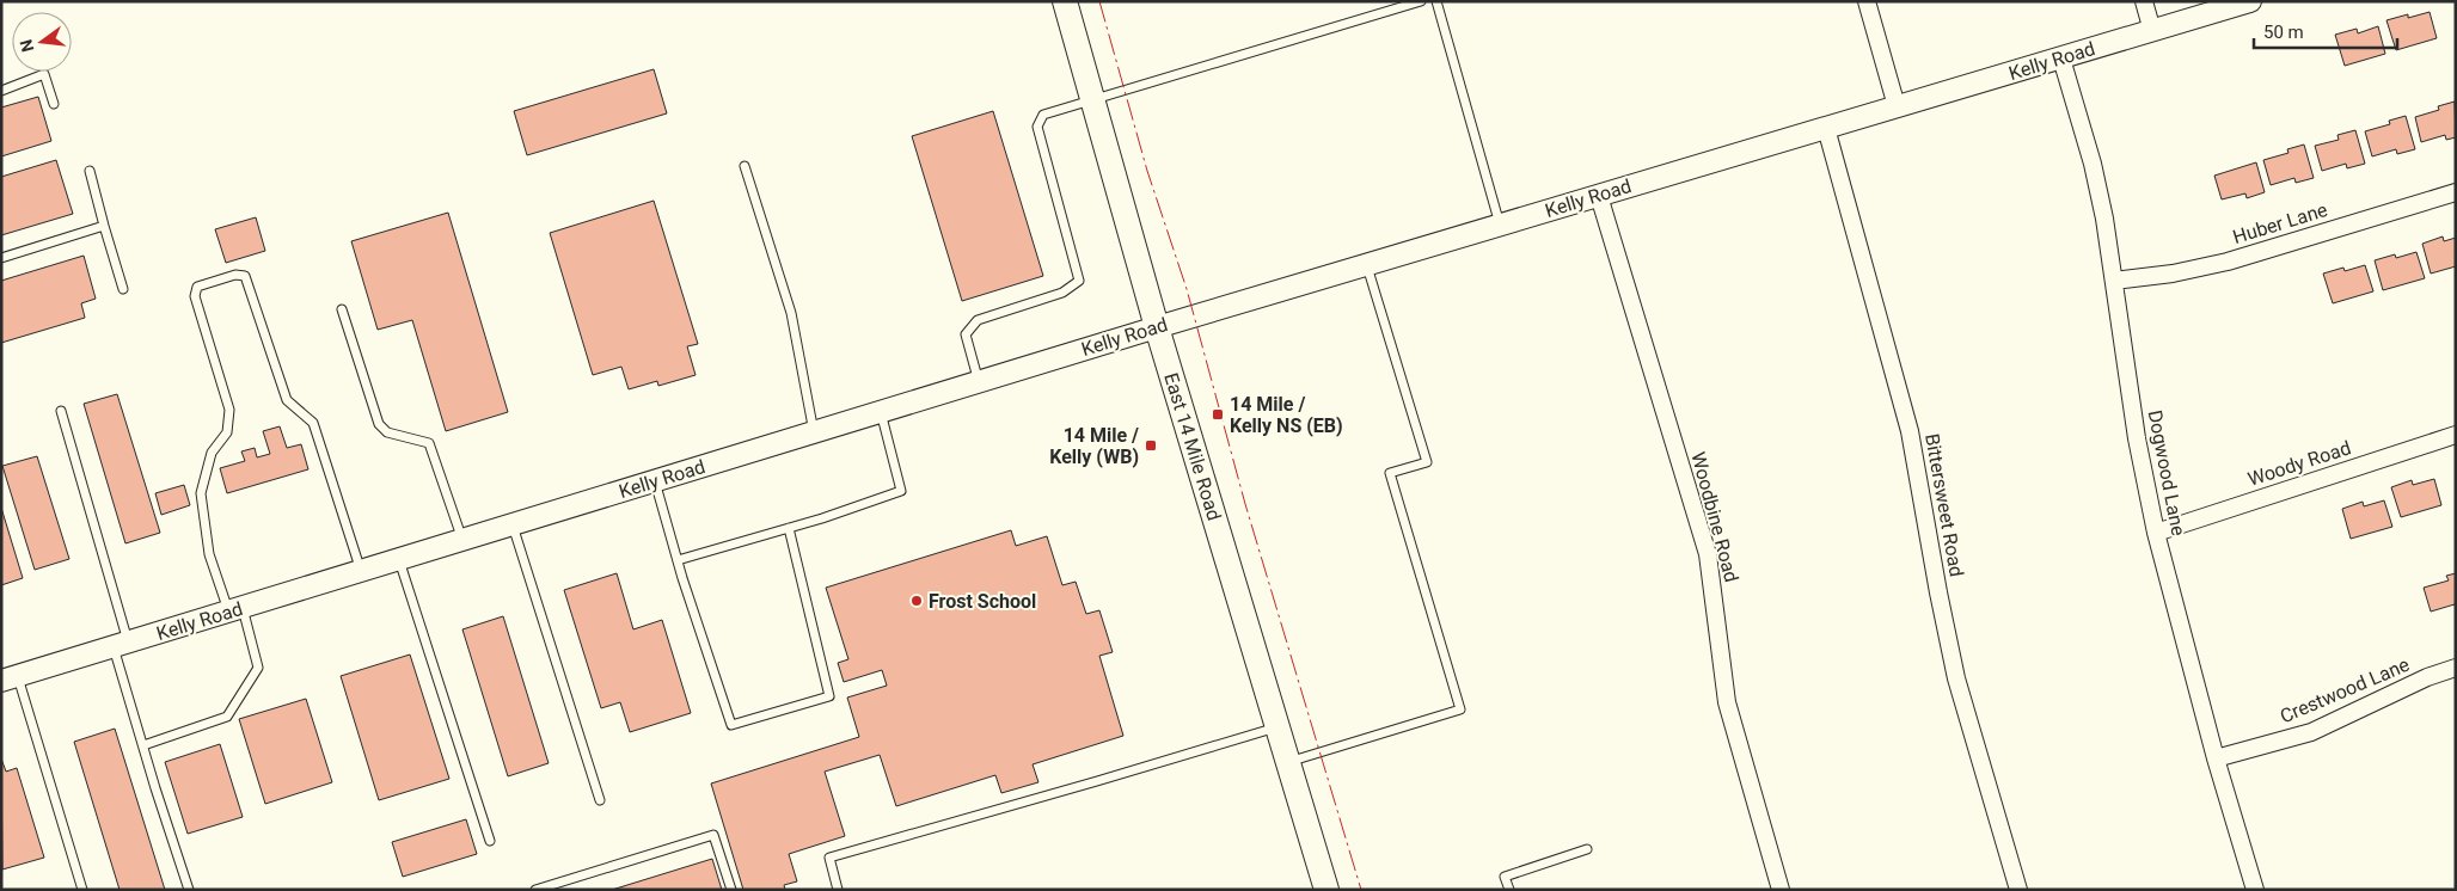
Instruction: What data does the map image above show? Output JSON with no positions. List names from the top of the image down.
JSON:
{
  "streets": {
    "main road": ["East 14 Mile Road"],
    "street": [
      "Kelly Road",
      "Huber Lane",
      "Woody Road",
      "Dogwood Lane",
      "Bittersweet Road",
      "Woodbine Road",
      "Crestwood Lane"
    ]
  },
  "crossings": [
    ["Kelly Road", "East 14 Mile Road"],
    ["Kelly Road", "Dogwood Lane"],
    ["Kelly Road", "Bittersweet Road"],
    ["Kelly Road", "Woodbine Road"],
    ["Huber Lane", "Dogwood Lane"],
    ["Woody Road", "Dogwood Lane"],
    ["Dogwood Lane", "Crestwood Lane"]
  ],
  "places": {
    "transit": ["14 Mile / Kelly NS (EB)", "14 Mile / Kelly (WB)"],
    "other": ["Frost School"]
  },
  "scale_bar": "50 m",
  "north": "left"
}
